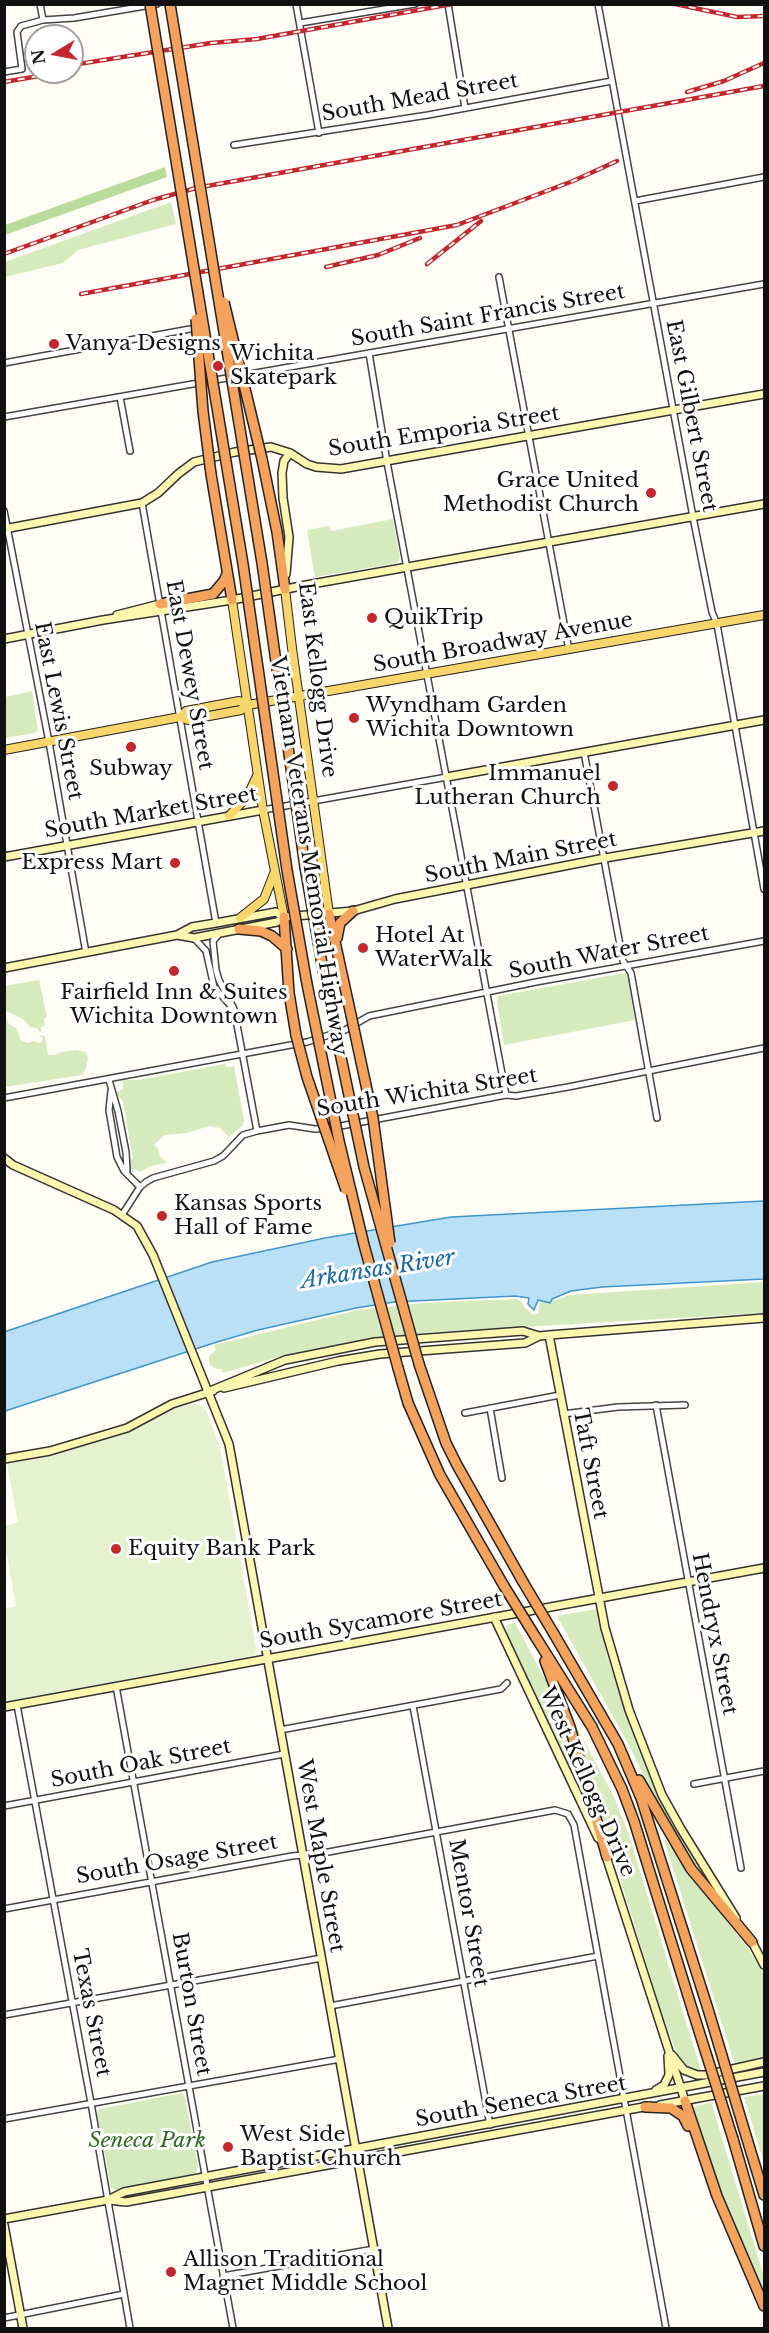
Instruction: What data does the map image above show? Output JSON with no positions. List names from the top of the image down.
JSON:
{
  "streets": {
    "highway": ["Vietnam Veterans Memorial Highway"],
    "main road": ["South Broadway Avenue", "East Kellogg Drive"],
    "street": [
      "South Mead Street",
      "South Saint Francis Street",
      "East Gilbert Street",
      "South Emporia Street",
      "East Dewey Street",
      "East Lewis Street",
      "South Market Street",
      "South Main Street",
      "South Water Street",
      "South Wichita Street",
      "Taft Street",
      "South Sycamore Street",
      "Hendryx Street",
      "South Oak Street",
      "West Kellogg Drive",
      "West Maple Street",
      "South Osage Street",
      "Mentor Street",
      "Burton Street",
      "Texas Street",
      "South Seneca Street"
    ]
  },
  "crossings": [
    ["South Mead Street", "East Gilbert Street"],
    ["South Saint Francis Street", "East Gilbert Street"],
    ["East Gilbert Street", "South Emporia Street"],
    ["East Gilbert Street", "South Broadway Avenue"],
    ["East Gilbert Street", "South Market Street"],
    ["East Gilbert Street", "South Main Street"],
    ["South Emporia Street", "East Dewey Street"],
    ["South Emporia Street", "East Kellogg Drive"],
    ["South Emporia Street", "East Lewis Street"],
    ["South Broadway Avenue", "East Dewey Street"],
    ["South Broadway Avenue", "East Kellogg Drive"],
    ["South Broadway Avenue", "East Lewis Street"],
    ["East Dewey Street", "South Market Street"],
    ["East Dewey Street", "South Main Street"],
    ["East Kellogg Drive", "South Market Street"],
    ["East Kellogg Drive", "South Main Street"],
    ["East Lewis Street", "South Market Street"],
    ["East Lewis Street", "South Main Street"],
    ["Taft Street", "South Sycamore Street"],
    ["South Sycamore Street", "Hendryx Street"],
    ["South Sycamore Street", "West Kellogg Drive"],
    ["South Sycamore Street", "West Maple Street"],
    ["South Sycamore Street", "Burton Street"],
    ["South Sycamore Street", "Texas Street"],
    ["South Oak Street", "West Maple Street"],
    ["South Oak Street", "Burton Street"],
    ["South Oak Street", "Texas Street"],
    ["West Kellogg Drive", "South Seneca Street"],
    ["West Maple Street", "South Osage Street"],
    ["West Maple Street", "South Seneca Street"],
    ["South Osage Street", "Mentor Street"],
    ["South Osage Street", "Burton Street"],
    ["South Osage Street", "Texas Street"],
    ["Mentor Street", "South Seneca Street"],
    ["Burton Street", "South Seneca Street"],
    ["Texas Street", "South Seneca Street"]
  ],
  "water": ["Arkansas River"],
  "parks": ["Seneca Park"],
  "places": [
    "Vanya Designs",
    "Wichita Skatepark",
    "Grace United Methodist Church",
    "QuikTrip",
    "Wyndham Garden Wichita Downtown",
    "Subway",
    "Immanuel Lutheran Church",
    "Express Mart",
    "Hotel At WaterWalk",
    "Fairfield Inn & Suites Wichita Downtown",
    "Kansas Sports Hall of Fame",
    "Equity Bank Park",
    "West Side Baptist Church",
    "Allison Traditional Magnet Middle School"
  ],
  "north": "left"
}
